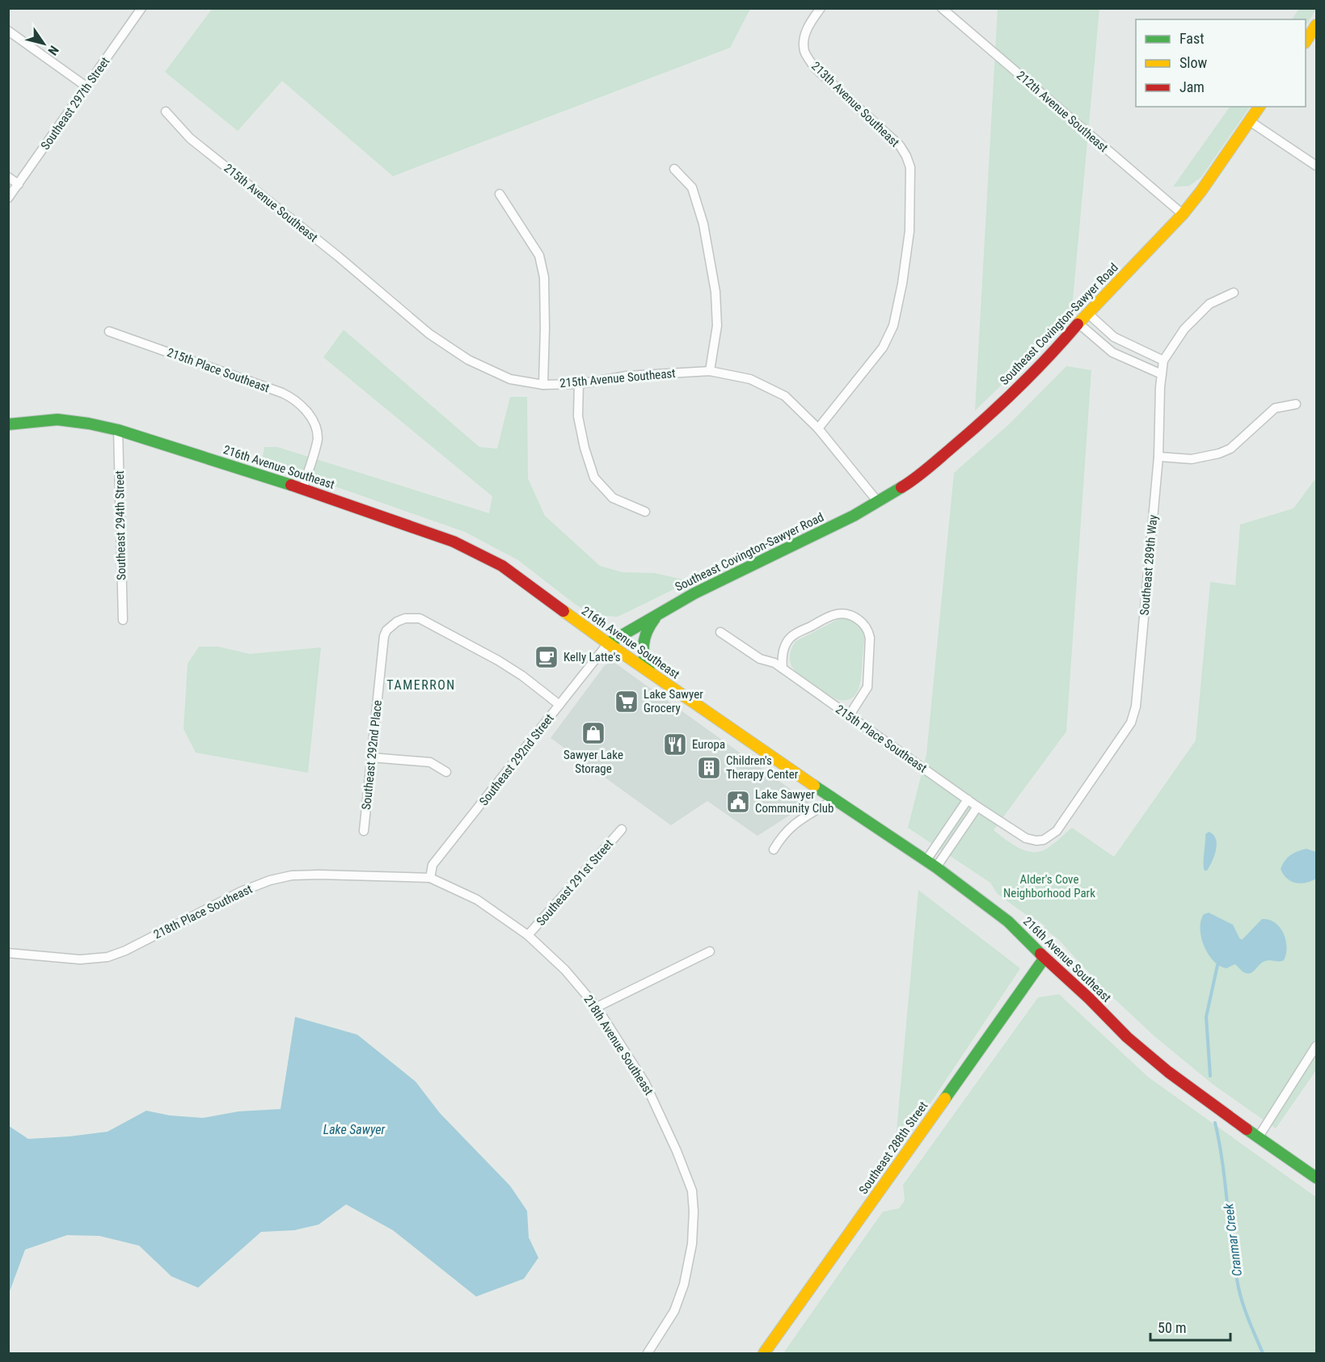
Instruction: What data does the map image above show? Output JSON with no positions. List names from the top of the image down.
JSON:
{
  "streets": {
    "street": [
      "Southeast 297th Street",
      "213th Avenue Southeast",
      "212th Avenue Southeast",
      "215th Avenue Southeast",
      "Southeast Covington-Sawyer Road",
      "215th Place Southeast",
      "216th Avenue Southeast",
      "Southeast 294th Street",
      "Southeast 289th Way",
      "Southeast 292nd Place",
      "Southeast 292nd Street",
      "Southeast 291st Street",
      "218th Place Southeast",
      "218th Avenue Southeast",
      "Southeast 288th Street"
    ]
  },
  "crossings": [
    ["213th Avenue Southeast", "215th Avenue Southeast"],
    ["212th Avenue Southeast", "Southeast Covington-Sawyer Road"],
    ["215th Avenue Southeast", "Southeast Covington-Sawyer Road"],
    ["Southeast Covington-Sawyer Road", "216th Avenue Southeast"],
    ["Southeast Covington-Sawyer Road", "Southeast 292nd Street"],
    ["215th Place Southeast", "216th Avenue Southeast"],
    ["215th Place Southeast", "Southeast 289th Way"],
    ["216th Avenue Southeast", "Southeast 294th Street"],
    ["216th Avenue Southeast", "Southeast 292nd Street"],
    ["216th Avenue Southeast", "Southeast 288th Street"],
    ["Southeast 292nd Place", "Southeast 292nd Street"],
    ["Southeast 292nd Street", "218th Place Southeast"],
    ["Southeast 292nd Street", "218th Avenue Southeast"],
    ["Southeast 291st Street", "218th Avenue Southeast"],
    ["218th Place Southeast", "218th Avenue Southeast"]
  ],
  "districts": ["TAMERRON"],
  "water": ["Lake Sawyer", "Cranmar Creek"],
  "parks": ["Alder's Cove Neighborhood Park"],
  "places": {
    "cafe": ["Kelly Latte's"],
    "supermarket": ["Lake Sawyer Grocery"],
    "shop": ["Sawyer Lake Storage"],
    "restaurant": ["Europa"],
    "building": ["Children's Therapy Center"],
    "public building": ["Lake Sawyer Community Club"]
  },
  "legend": ["Fast", "Slow", "Jam"],
  "scale_bar": "50 m",
  "north": "bottom right"
}
